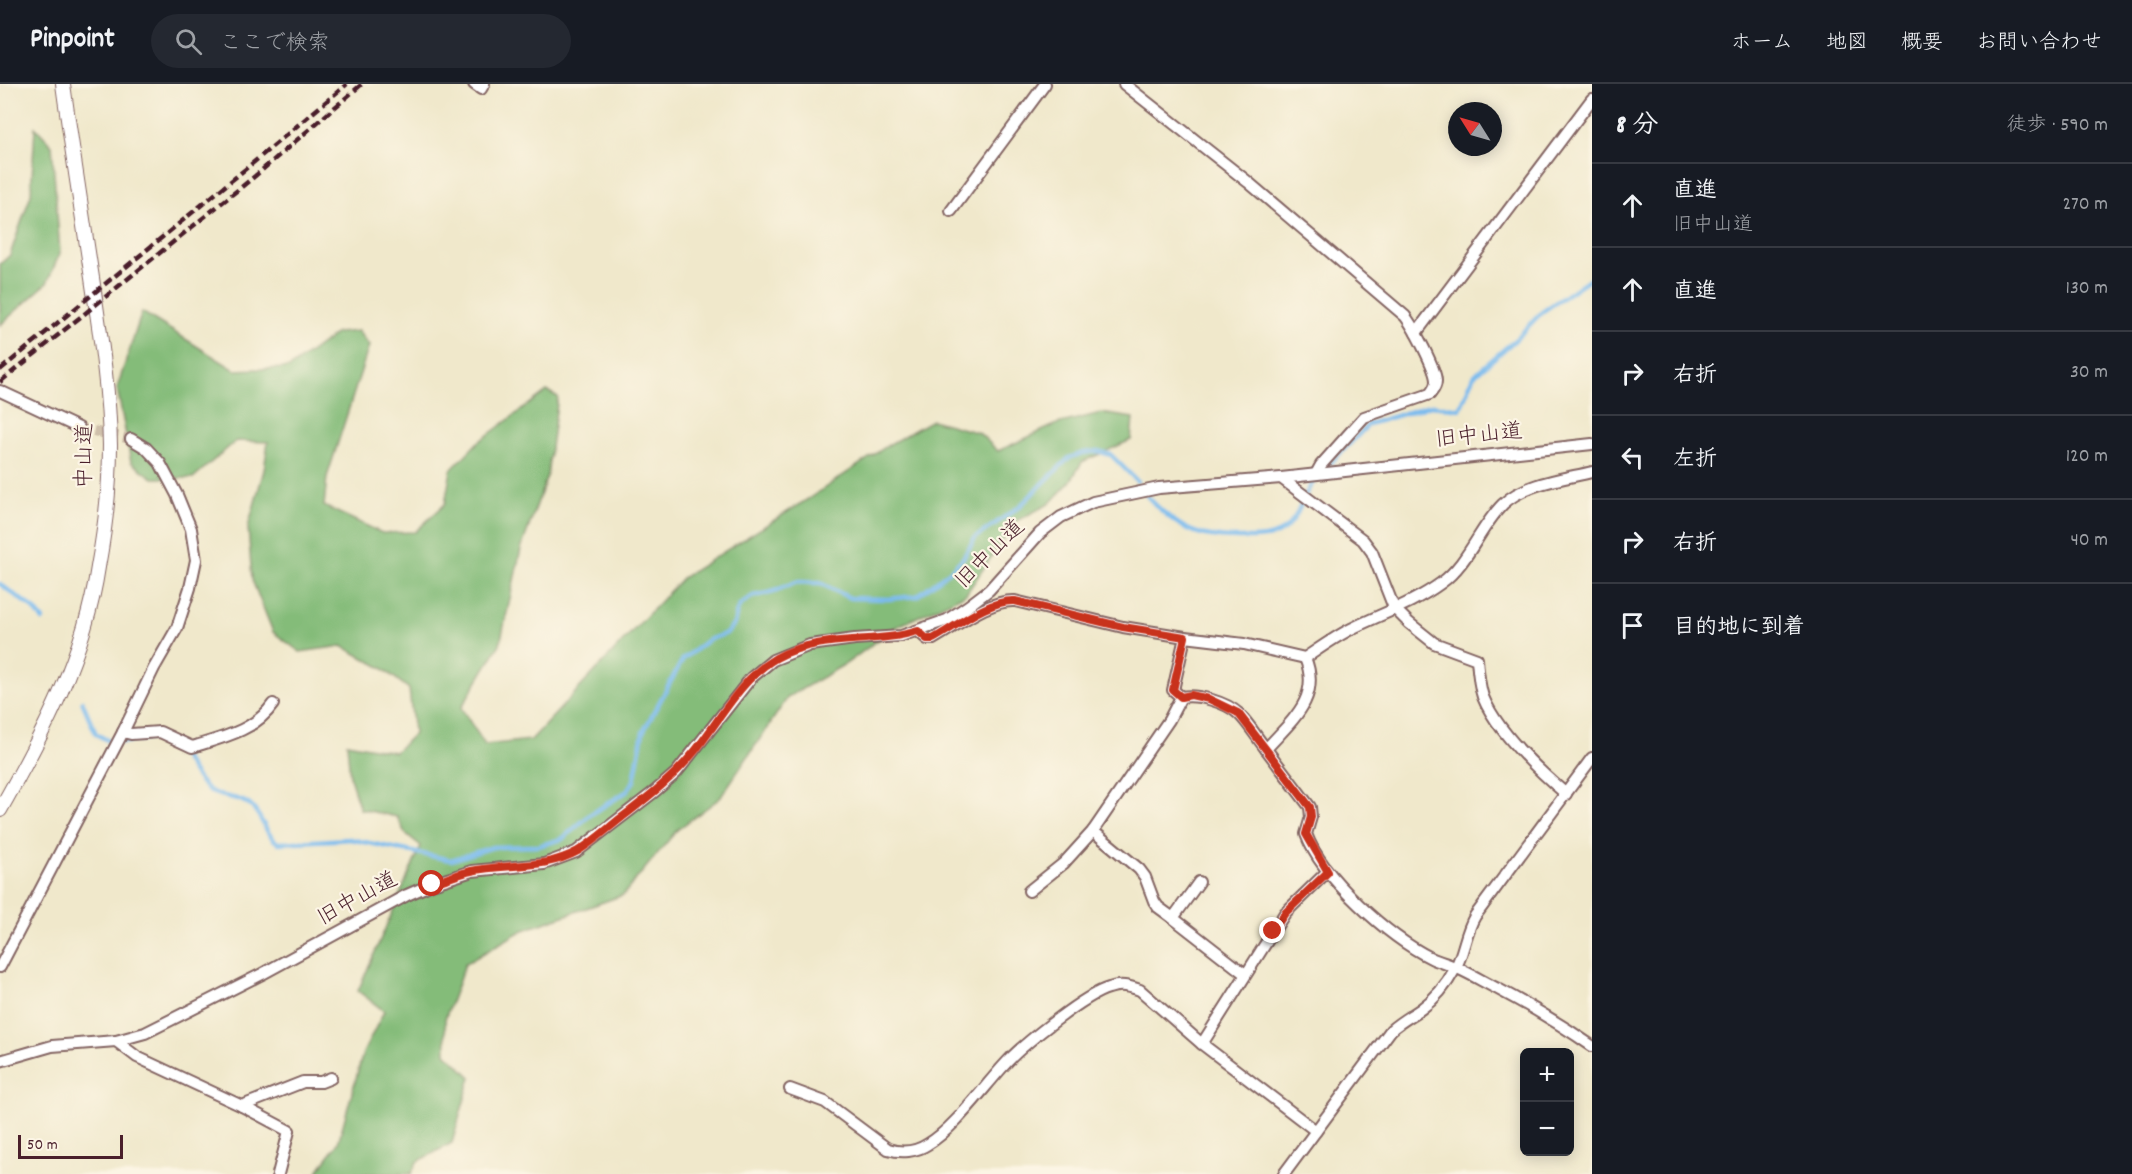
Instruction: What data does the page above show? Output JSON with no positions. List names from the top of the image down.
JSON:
{
  "streets": {
    "street": ["旧中山道", "中山道"]
  },
  "scale_bar": "50 m",
  "north": "top left",
  "page": {
    "header": "Pinpoint",
    "search": "ここで検索",
    "nav": [
      "ホーム",
      "地図",
      "概要",
      "お問い合わせ"
    ],
    "heading": ["8 分", "徒歩 · 590 m"],
    "list": [
      ["直進", "旧中山道", "270 m"],
      ["直進", "130 m"],
      ["右折", "30 m"],
      ["左折", "120 m"],
      ["右折", "40 m"],
      "目的地に到着"
    ],
    "map_buttons": ["+", "−"],
    "scale": "50 m"
  }
}
